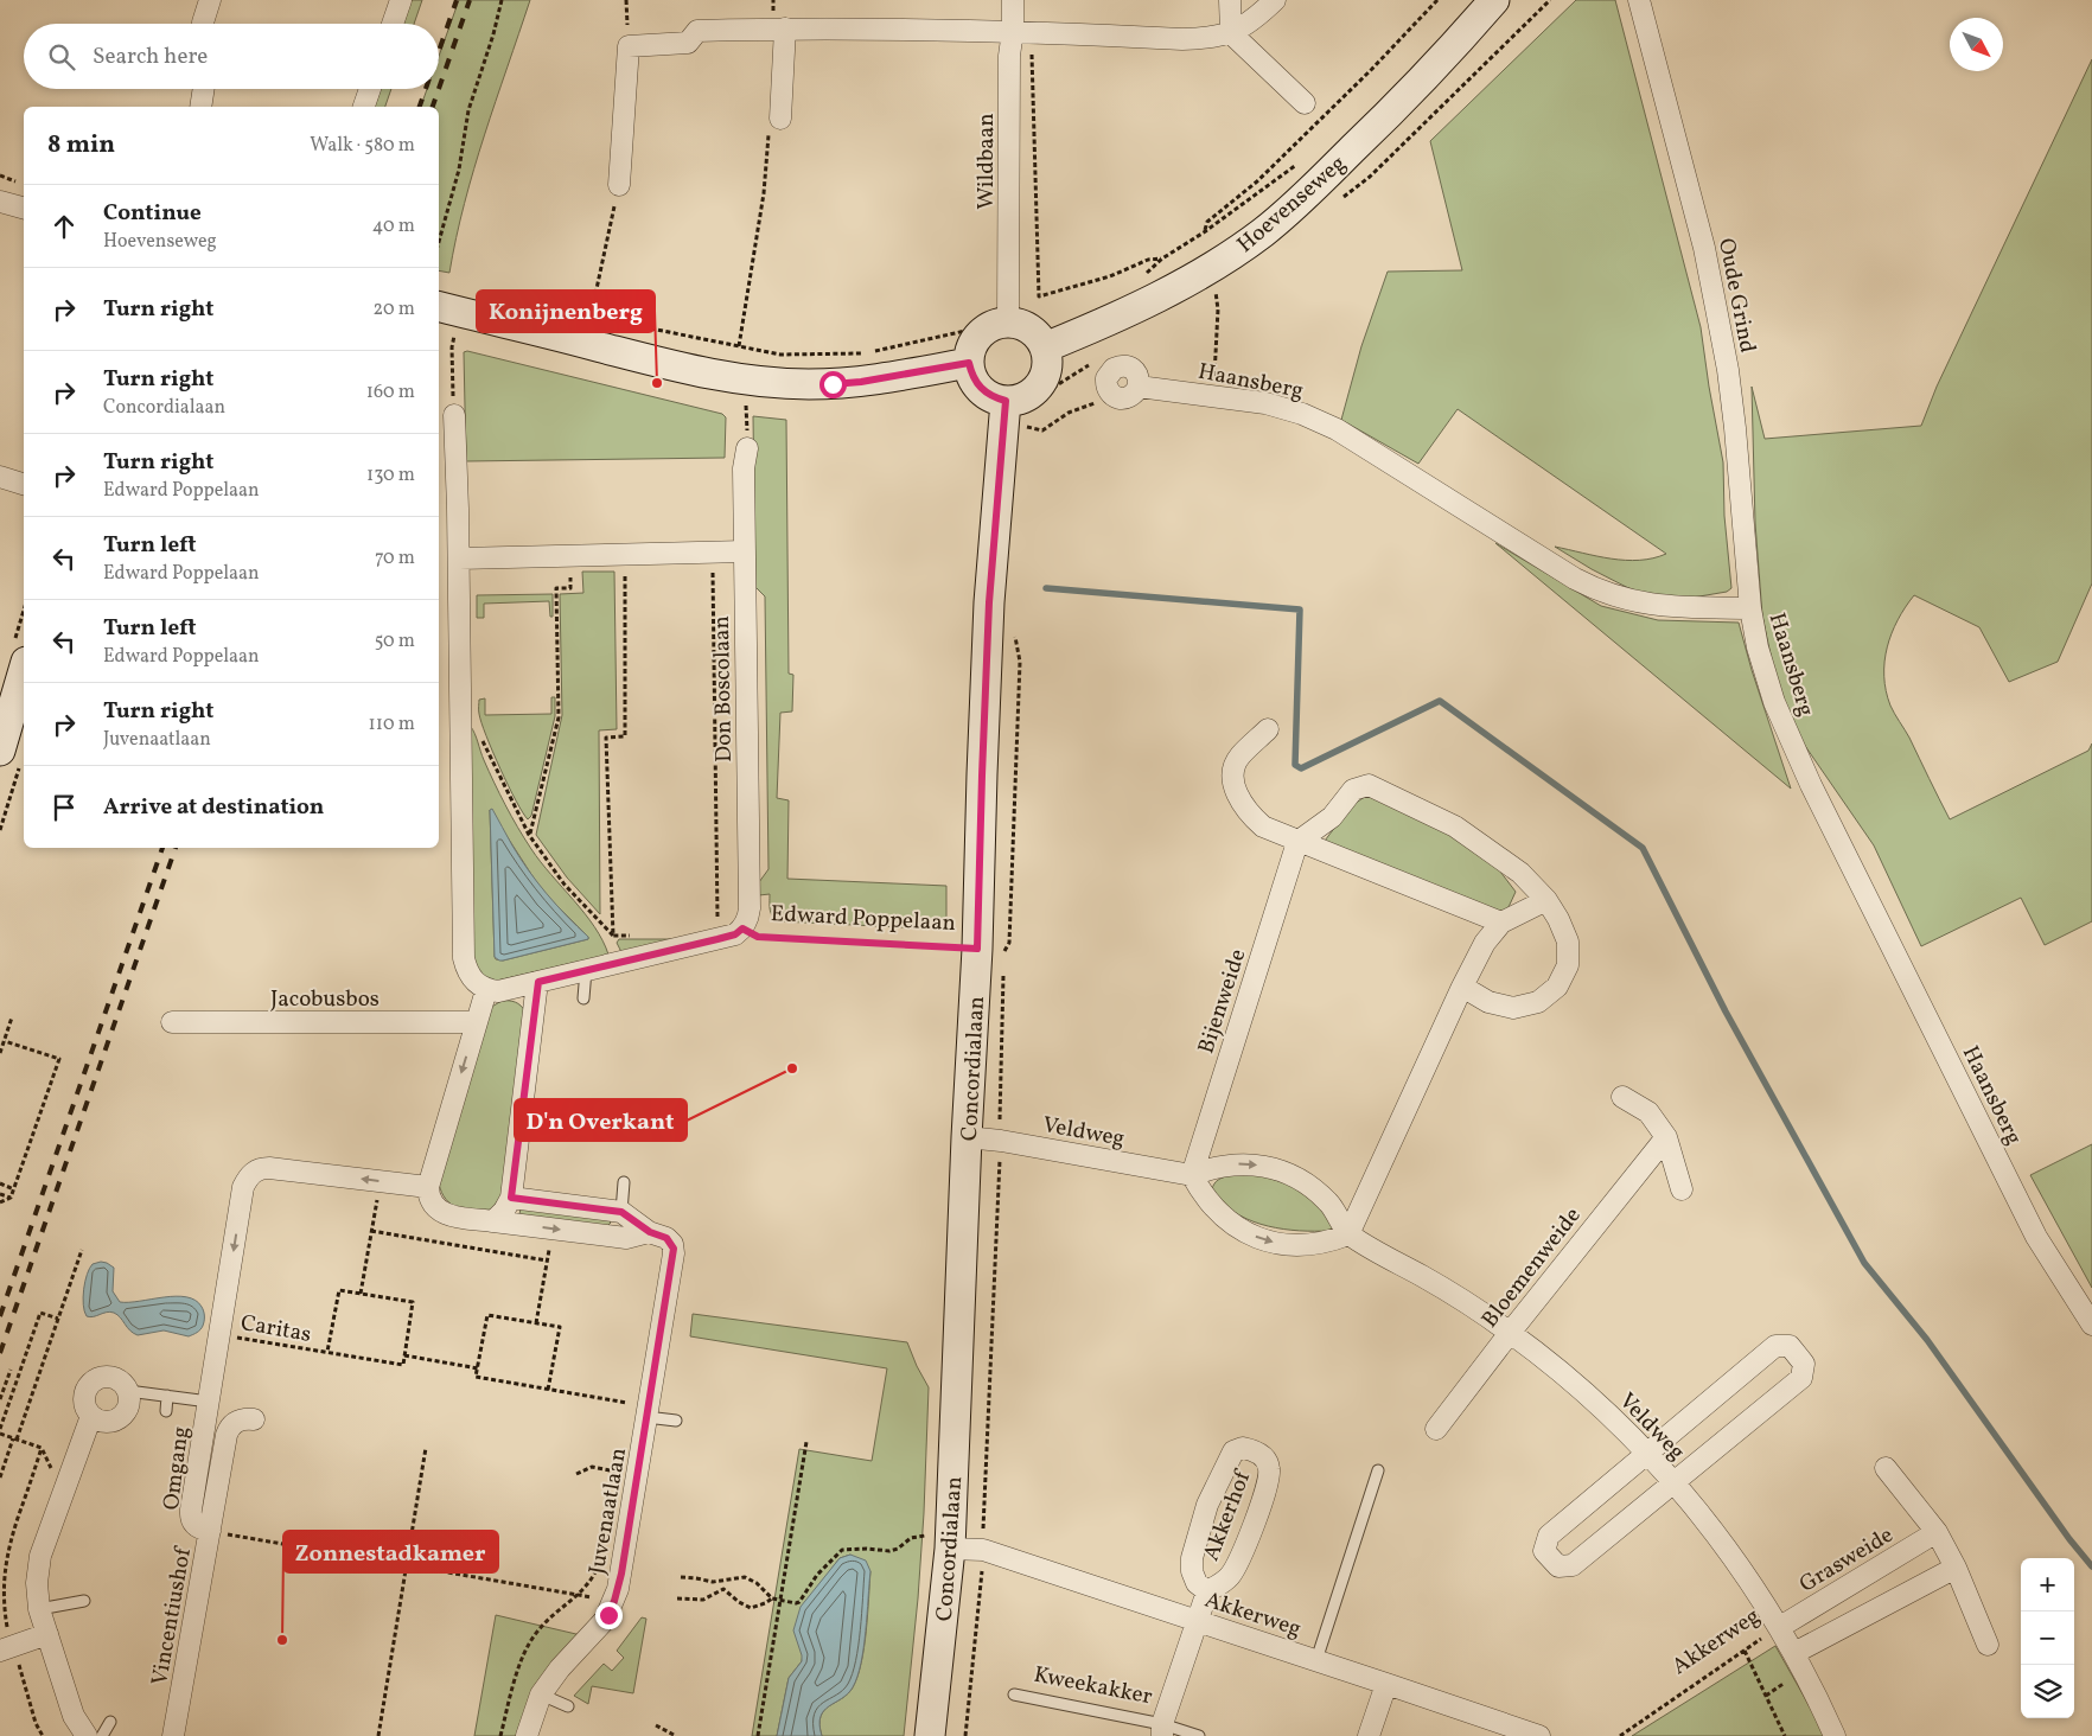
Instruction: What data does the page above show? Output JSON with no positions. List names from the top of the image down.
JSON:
{
  "streets": {
    "main road": ["Hoevenseweg", "Concordialaan"],
    "street": [
      "Wildbaan",
      "Oude Grind",
      "Haansberg",
      "Don Boscolaan",
      "Edward Poppelaan",
      "Jacobusbos",
      "Bijenweide",
      "Veldweg",
      "Bloemenweide",
      "Omgang",
      "Juvenaatlaan",
      "Akkerhof",
      "Grasweide",
      "Akkerweg",
      "Vincentiushof",
      "Kweekakker"
    ],
    "path": ["Caritas"]
  },
  "crossings": [
    ["Wildbaan", "Hoevenseweg"],
    ["Wildbaan", "Concordialaan"],
    ["Hoevenseweg", "Concordialaan"],
    ["Oude Grind", "Haansberg"],
    ["Don Boscolaan", "Edward Poppelaan"],
    ["Edward Poppelaan", "Concordialaan"],
    ["Bijenweide", "Veldweg"],
    ["Concordialaan", "Veldweg"],
    ["Concordialaan", "Akkerweg"],
    ["Veldweg", "Bloemenweide"],
    ["Veldweg", "Grasweide"],
    ["Veldweg", "Akkerweg"],
    ["Caritas", "Omgang"],
    ["Caritas", "Juvenaatlaan"],
    ["Omgang", "Vincentiushof"],
    ["Akkerhof", "Akkerweg"],
    ["Akkerhof", "Kweekakker"],
    ["Grasweide", "Akkerweg"],
    ["Akkerweg", "Kweekakker"]
  ],
  "places": ["Konijnenberg", "D'n Overkant", "Zonnestadkamer"],
  "north": "bottom right",
  "page": {
    "search": "Search here",
    "heading": ["8 min", "Walk · 580 m"],
    "list": [
      ["Continue", "Hoevenseweg", "40 m"],
      ["Turn right", "20 m"],
      ["Turn right", "Concordialaan", "160 m"],
      ["Turn right", "Edward Poppelaan", "130 m"],
      ["Turn left", "Edward Poppelaan", "70 m"],
      ["Turn left", "Edward Poppelaan", "50 m"],
      ["Turn right", "Juvenaatlaan", "110 m"],
      "Arrive at destination"
    ],
    "map_buttons": ["+", "−"]
  }
}
